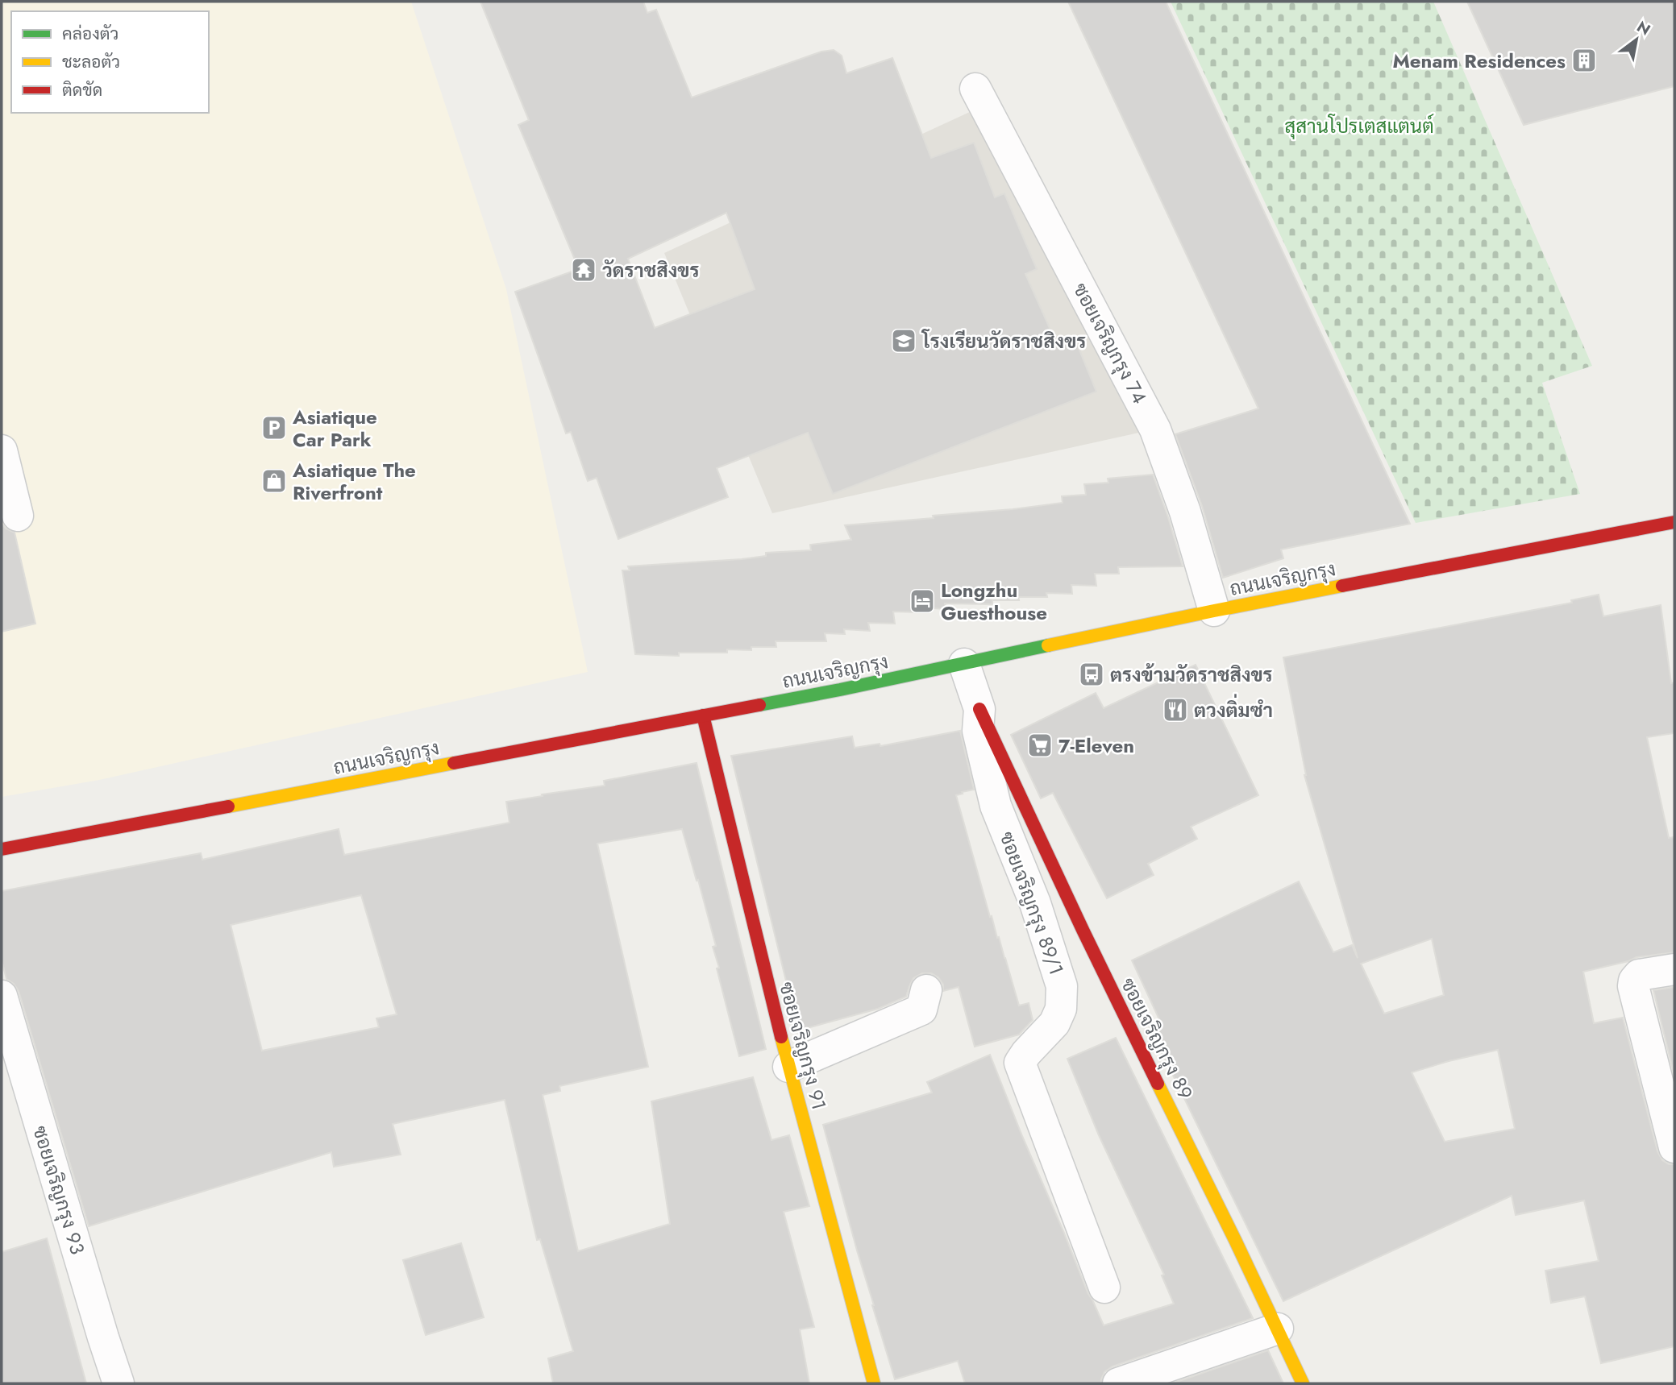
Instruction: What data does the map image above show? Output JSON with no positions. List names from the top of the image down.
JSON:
{
  "streets": {
    "main road": ["ถนนเจริญกรุง", "ซอยเจริญกรุง 89", "ซอยเจริญกรุง 91"],
    "street": ["ซอยเจริญกรุง 74", "ซอยเจริญกรุง 89/1", "ซอยเจริญกรุง 93"]
  },
  "crossings": [
    ["ซอยเจริญกรุง 74", "ถนนเจริญกรุง"],
    ["ถนนเจริญกรุง", "ซอยเจริญกรุง 89/1"],
    ["ถนนเจริญกรุง", "ซอยเจริญกรุง 91"],
    ["ซอยเจริญกรุง 89/1", "ซอยเจริญกรุง 89"]
  ],
  "parks": ["สุสานโปรเตสแตนต์"],
  "places": {
    "building": ["Menam Residences"],
    "temple": ["วัดราชสิงขร"],
    "school or university": ["โรงเรียนวัดราชสิงขร"],
    "parking": ["Asiatique Car Park"],
    "shop": ["Asiatique The Riverfront"],
    "hotel": ["Longzhu Guesthouse"],
    "bus stop": ["ตรงข้ามวัดราชสิงขร"],
    "restaurant": ["ตวงติ่มซำ"],
    "supermarket": ["7-Eleven"]
  },
  "legend": ["คล่องตัว", "ชะลอตัว", "ติดขัด"],
  "north": "top right"
}
